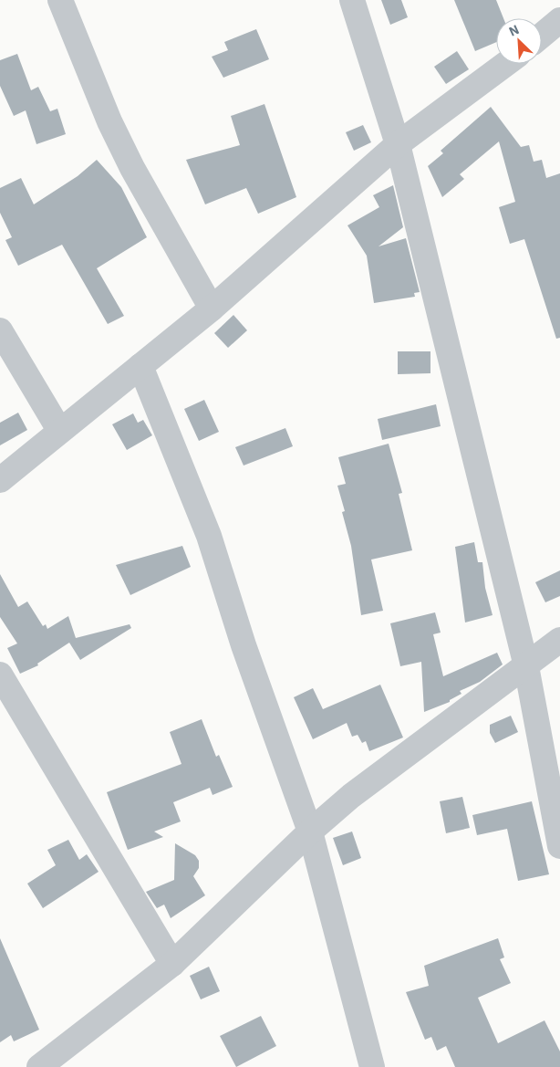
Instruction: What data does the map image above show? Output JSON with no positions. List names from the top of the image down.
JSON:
{
  "north": "top left"
}
